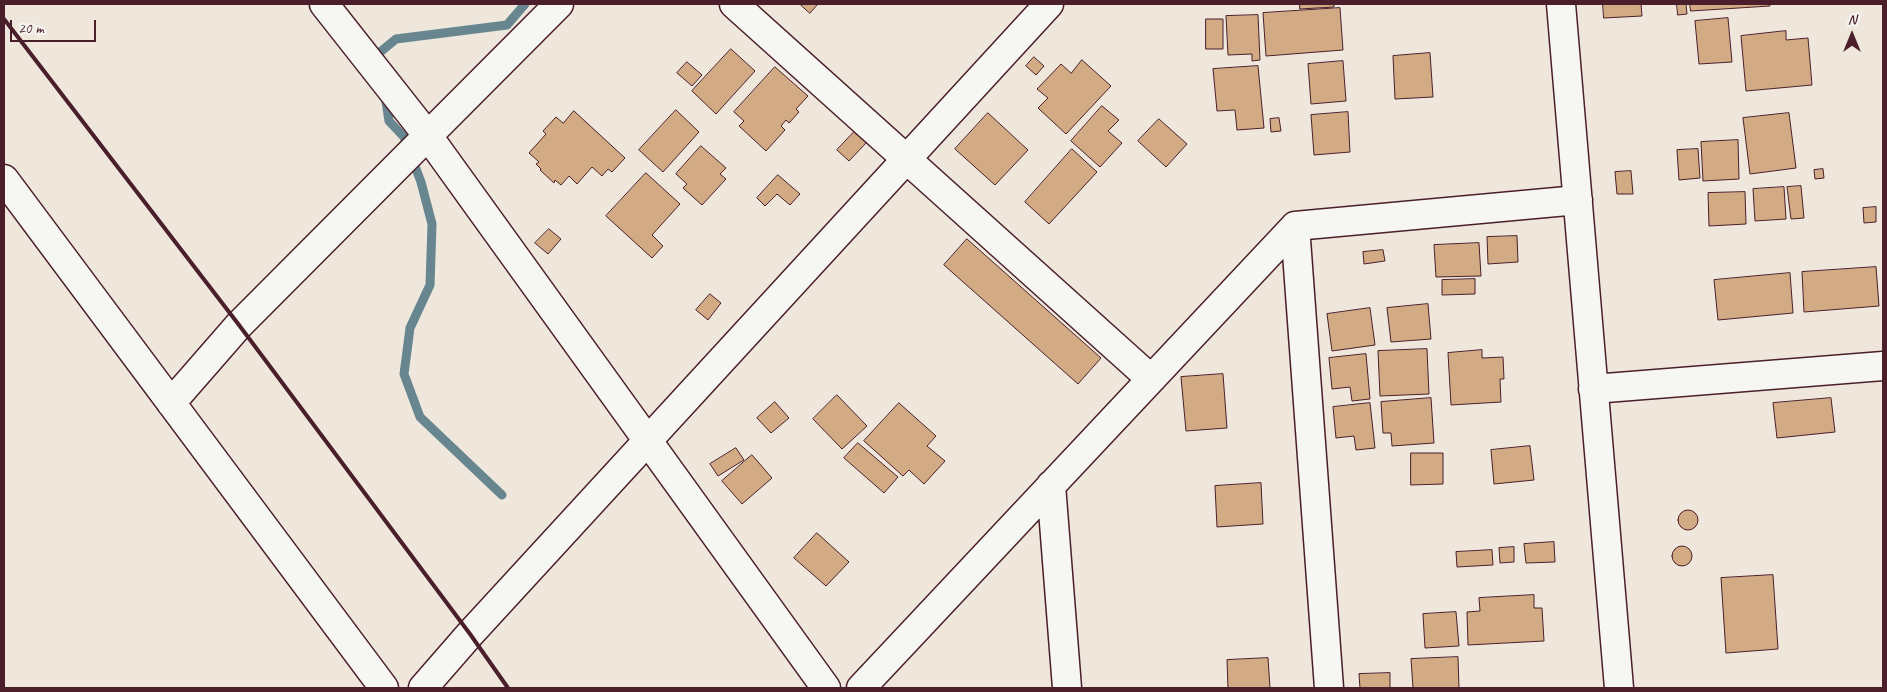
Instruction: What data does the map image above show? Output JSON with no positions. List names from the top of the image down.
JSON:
{
  "scale_bar": "20 m",
  "north": "top"
}
